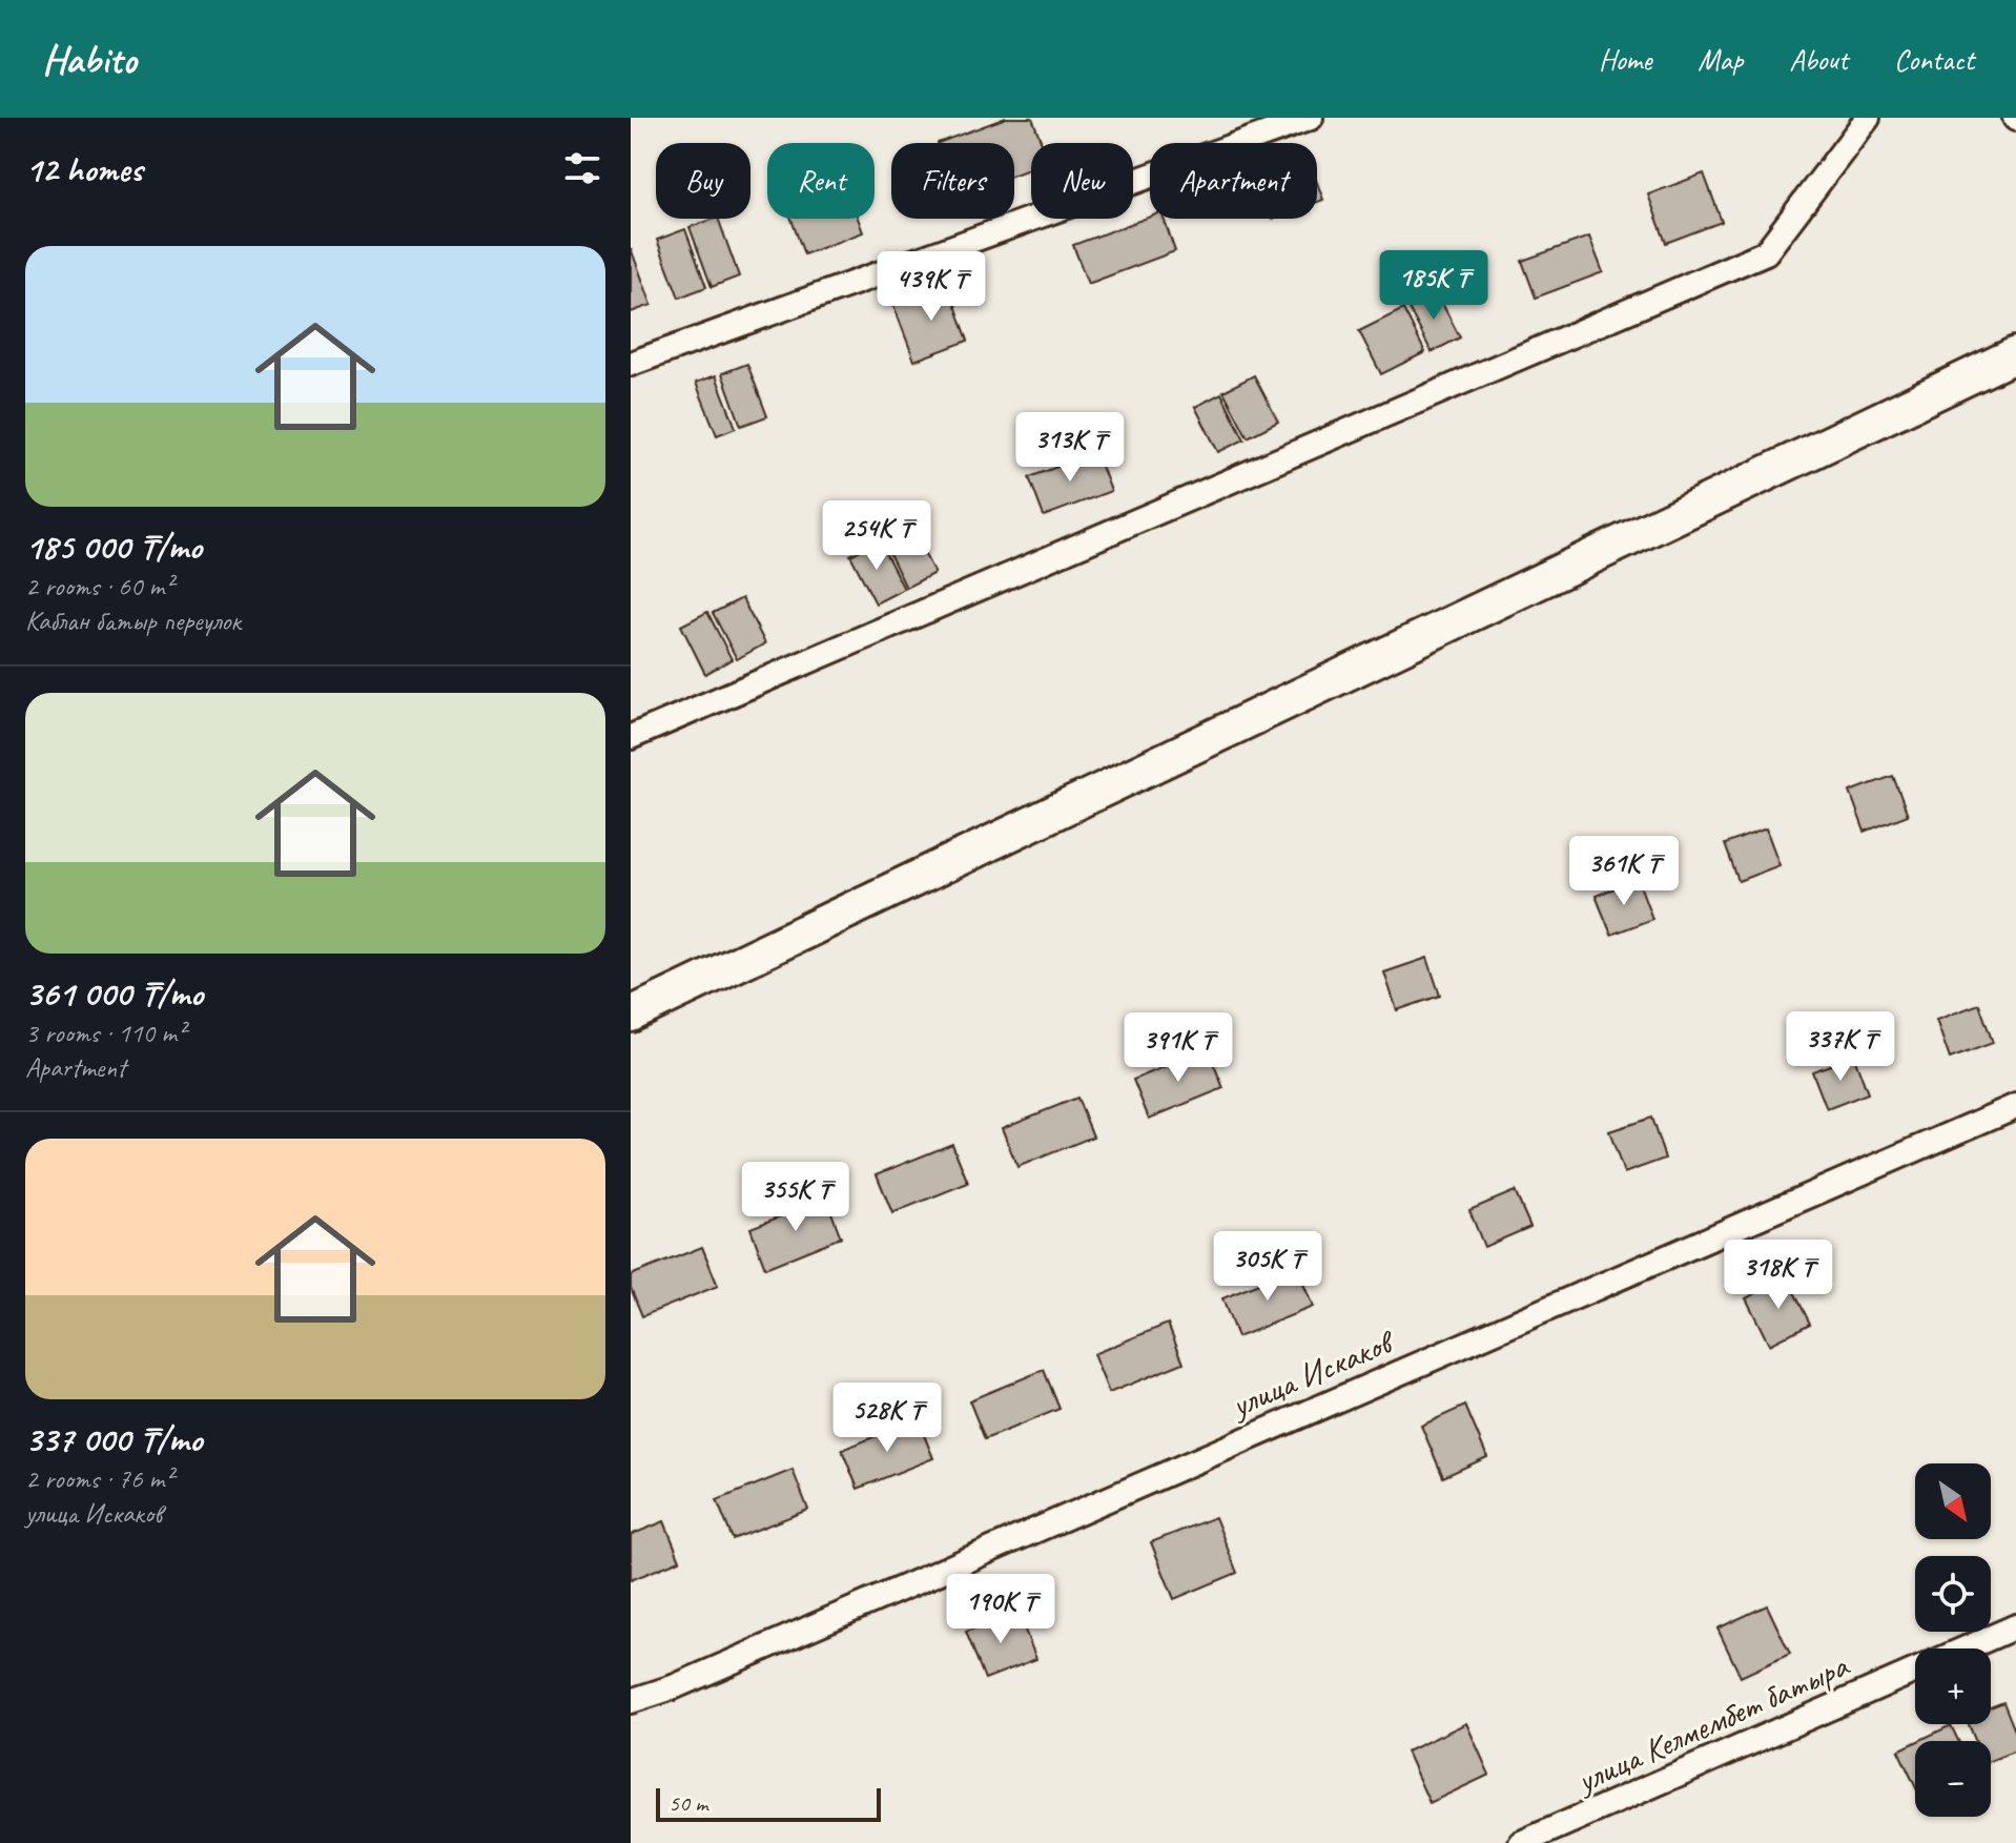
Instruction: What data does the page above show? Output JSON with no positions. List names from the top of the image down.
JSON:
{
  "streets": {
    "street": ["улица Искаков", "улица Келмембет батыра"]
  },
  "scale_bar": "50 m",
  "north": "bottom right",
  "page": {
    "header": "Habito",
    "nav": [
      "Home",
      "Map",
      "About",
      "Contact"
    ],
    "heading": "12 homes",
    "chip": [
      "Buy",
      "Rent",
      "Filters",
      "New",
      "Apartment"
    ],
    "list": [
      {
        "name": "185 000 ₸/mo",
        "note": "2 rooms · 60 m² · Каблан батыр переулок"
      },
      {
        "name": "361 000 ₸/mo",
        "note": "3 rooms · 110 m² · Apartment"
      },
      {
        "name": "337 000 ₸/mo",
        "note": "2 rooms · 76 m² · улица Искаков"
      }
    ],
    "price": [
      "185K ₸",
      "439K ₸",
      "313K ₸",
      "254K ₸",
      "361K ₸",
      "337K ₸",
      "391K ₸",
      "355K ₸",
      "305K ₸",
      "318K ₸",
      "528K ₸",
      "190K ₸"
    ],
    "map_buttons": ["+", "−"],
    "scale": "50 m"
  }
}
